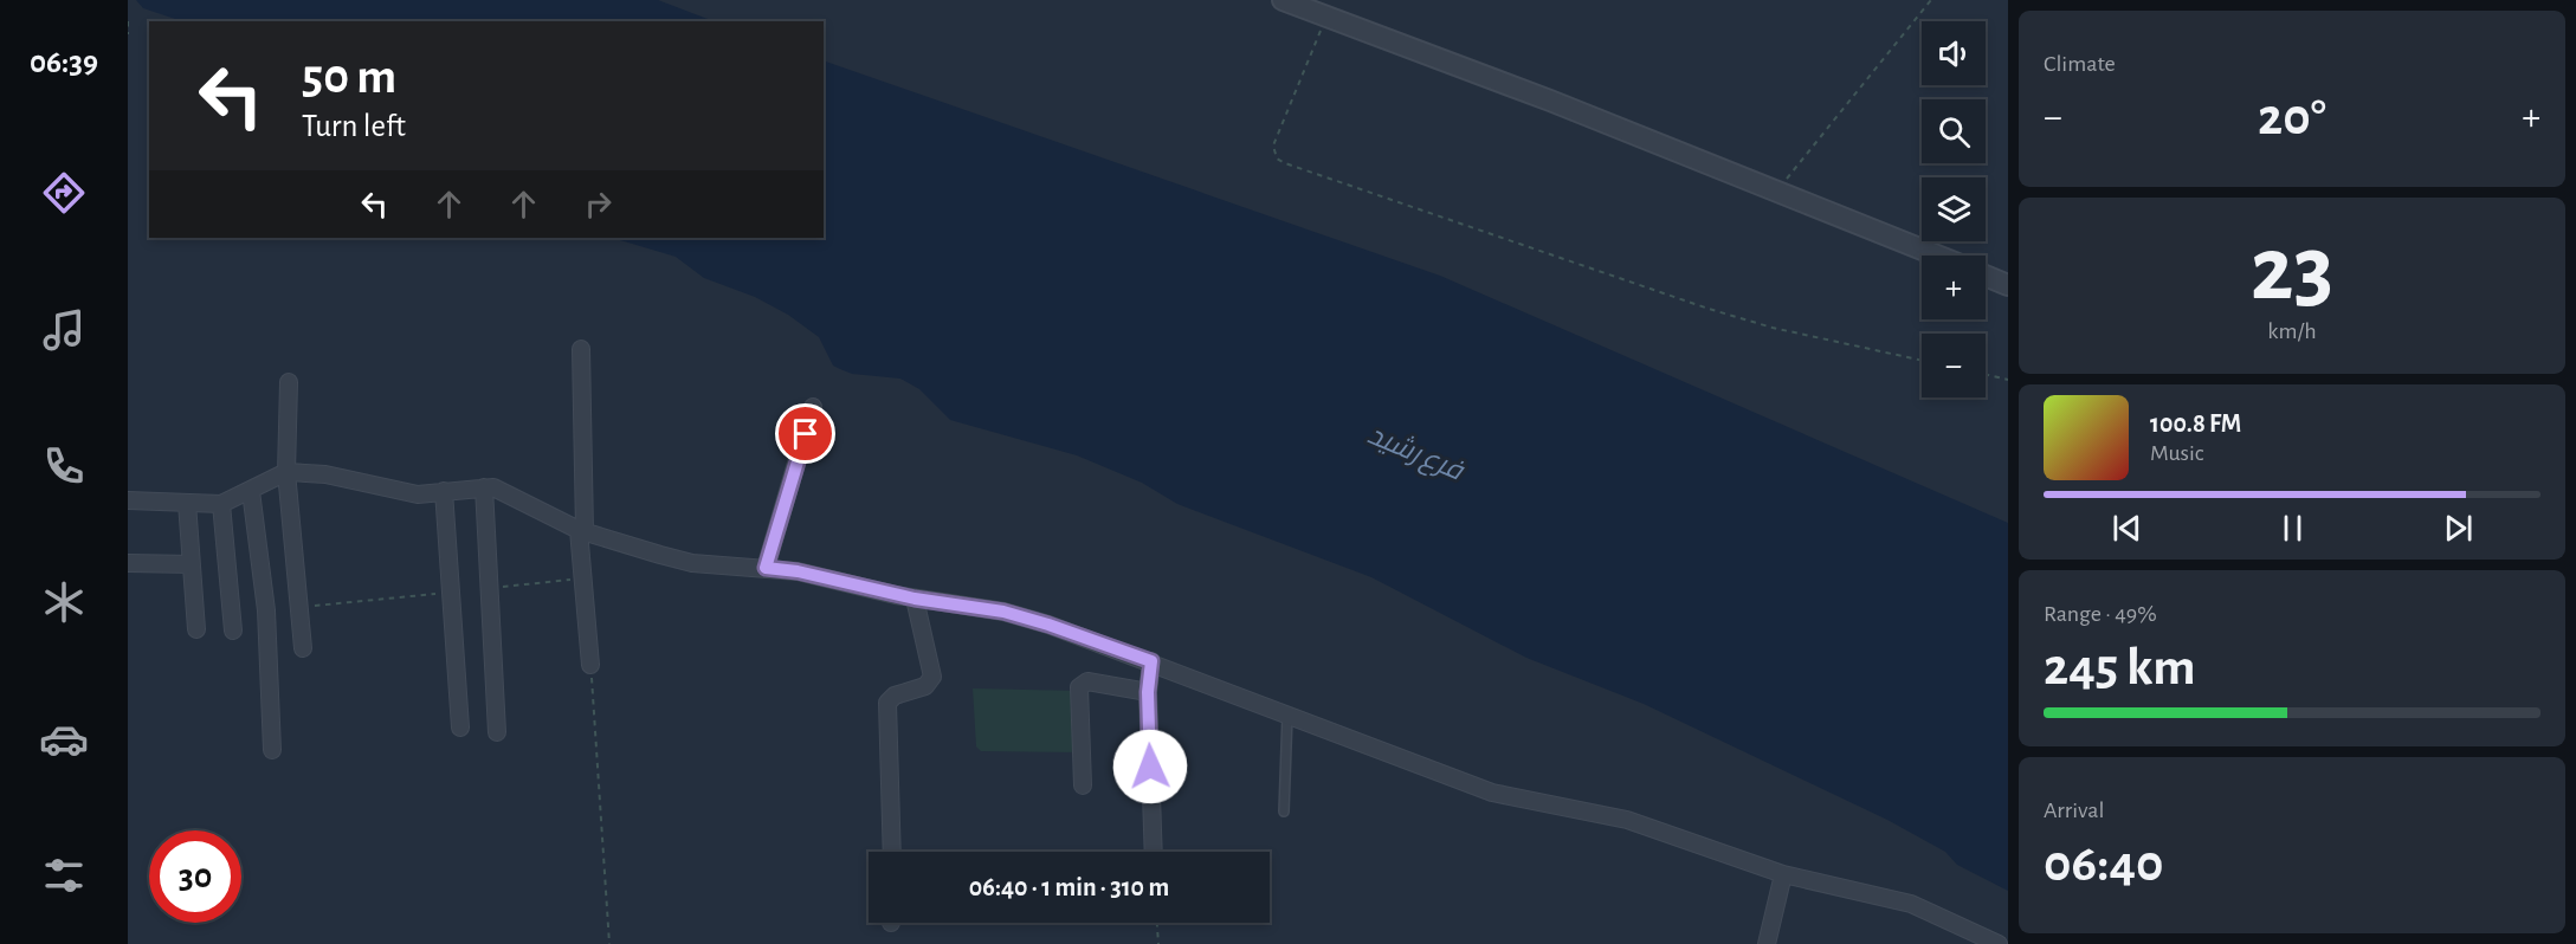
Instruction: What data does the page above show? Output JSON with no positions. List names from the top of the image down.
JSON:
{
  "water": ["فرع رشيد"],
  "page": {
    "tabs": "06:39",
    "tile": [
      "Climate",
      ["23", "km/h"],
      ["Range · 49%", "245 km"],
      ["Arrival", "06:40"]
    ],
    "map_buttons": ["+", "−"],
    "turn": ["50 m", "Turn left"],
    "heat": ["−", "20°", "+"],
    "song": ["100.8 FM", "Music"],
    "limit": "30",
    "trip": "06:40 · 1 min · 310 m"
  }
}
